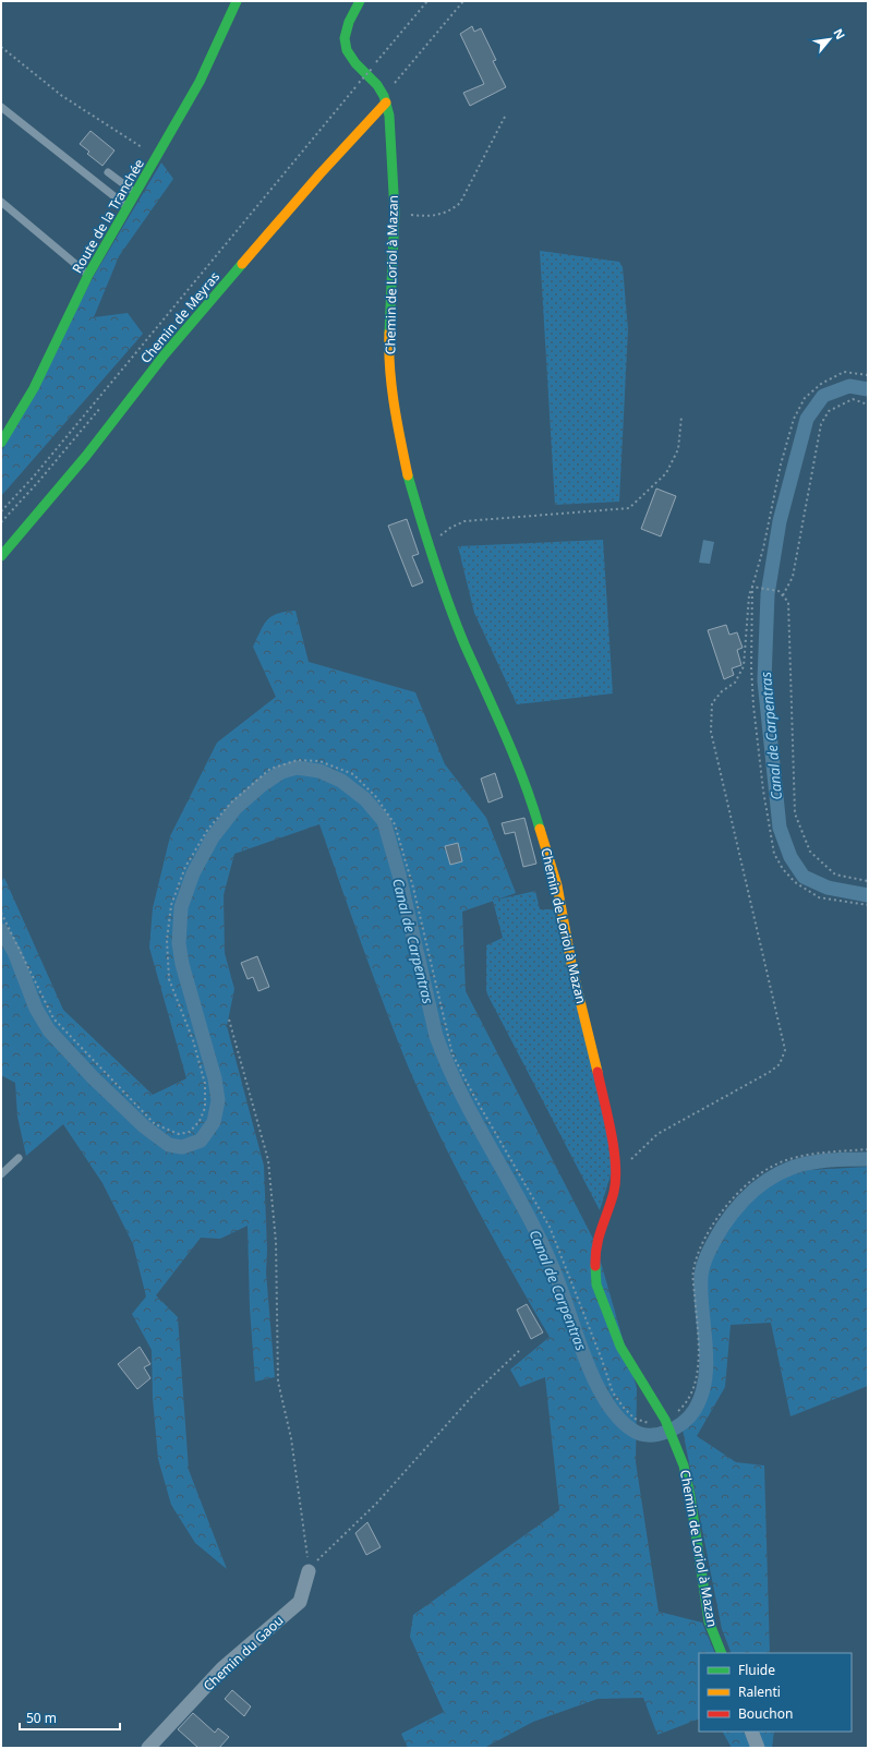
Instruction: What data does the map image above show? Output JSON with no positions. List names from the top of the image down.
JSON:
{
  "streets": {
    "street": [
      "Route de la Tranchée",
      "Chemin de Loriol à Mazan",
      "Chemin de Meyras",
      "Chemin du Gaou"
    ]
  },
  "crossings": [
    ["Chemin de Loriol à Mazan", "Chemin de Meyras"]
  ],
  "water": ["Canal de Carpentras"],
  "legend": ["Fluide", "Ralenti", "Bouchon"],
  "scale_bar": "50 m",
  "north": "top right"
}
